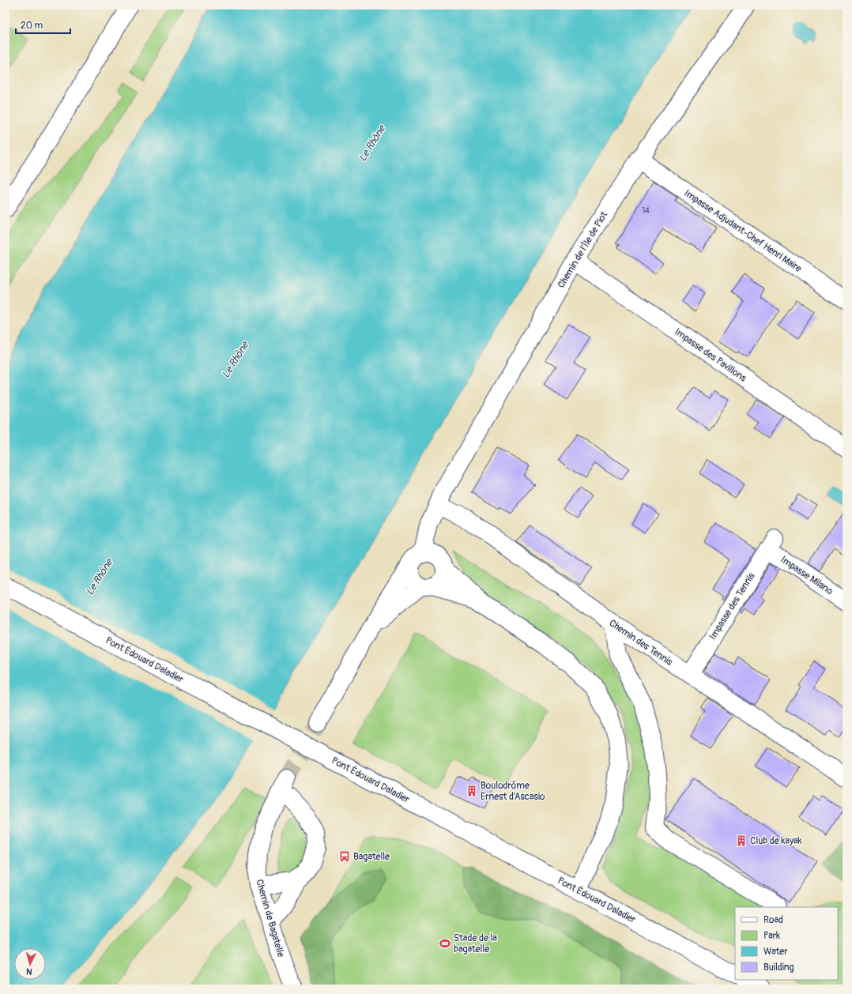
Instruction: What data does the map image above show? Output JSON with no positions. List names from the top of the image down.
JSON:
{
  "streets": {
    "street": [
      "Impasse Adjudant-Chef Henri Maire",
      "Chemin de l'Île de Piot",
      "Impasse des Pavillons",
      "Impasse Milano",
      "Impasse des Tennis",
      "Chemin des Tennis",
      "Pont Édouard Daladier",
      "Chemin de Bagatelle"
    ]
  },
  "crossings": [
    ["Impasse Adjudant-Chef Henri Maire", "Chemin de l'Île de Piot"],
    ["Chemin de l'Île de Piot", "Impasse des Pavillons"],
    ["Chemin de l'Île de Piot", "Chemin des Tennis"],
    ["Impasse Milano", "Impasse des Tennis"],
    ["Impasse des Tennis", "Chemin des Tennis"]
  ],
  "water": ["Le Rhône"],
  "places": {
    "building": ["Boulodrôme Ernest d’Ascasio", "Club de kayak"],
    "bus stop": ["Bagatelle"],
    "sports": ["Stade de la bagatelle"]
  },
  "house_numbers": ["14"],
  "legend": [
    "Road",
    "Park",
    "Water",
    "Building"
  ],
  "scale_bar": "20 m",
  "north": "bottom"
}
